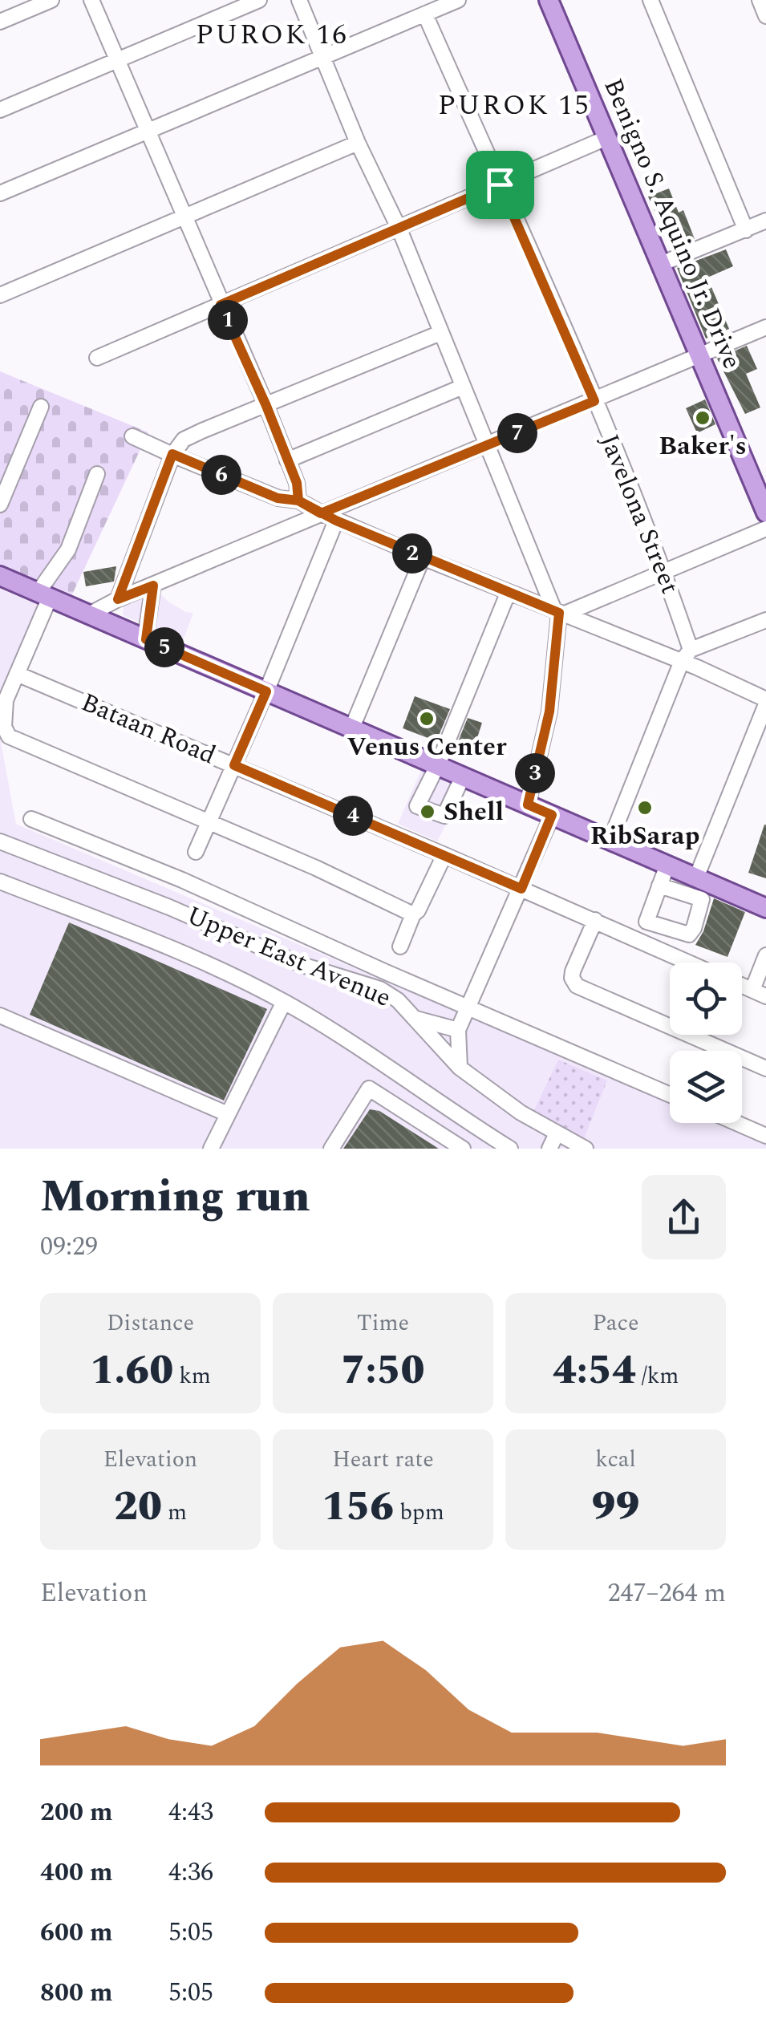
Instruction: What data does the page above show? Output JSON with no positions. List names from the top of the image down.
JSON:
{
  "streets": {
    "main road": ["Benigno S. Aquino Jr. Drive"],
    "street": ["Javelona Street", "Bataan Road", "Upper East Avenue"]
  },
  "districts": ["PUROK 16", "PUROK 15"],
  "places": [
    "Baker's",
    "Venus Center",
    "RibSarap",
    "Shell"
  ],
  "page": {
    "pins": [
      "1",
      "7",
      "6",
      "2",
      "5",
      "3",
      "4"
    ],
    "heading": ["Morning run", "09:29"],
    "stats": [
      ["Distance", "1.60 km"],
      ["Time", "7:50"],
      ["Pace", "4:54 /km"],
      ["Elevation", "20 m"],
      ["Heart rate", "156 bpm"],
      ["kcal", "99"]
    ],
    "chart": ["Elevation", "247–264 m"],
    "list": [
      {
        "name": "200 m",
        "note": "4:43"
      },
      {
        "name": "400 m",
        "note": "4:36"
      },
      {
        "name": "600 m",
        "note": "5:05"
      },
      {
        "name": "800 m",
        "note": "5:05"
      }
    ]
  }
}
